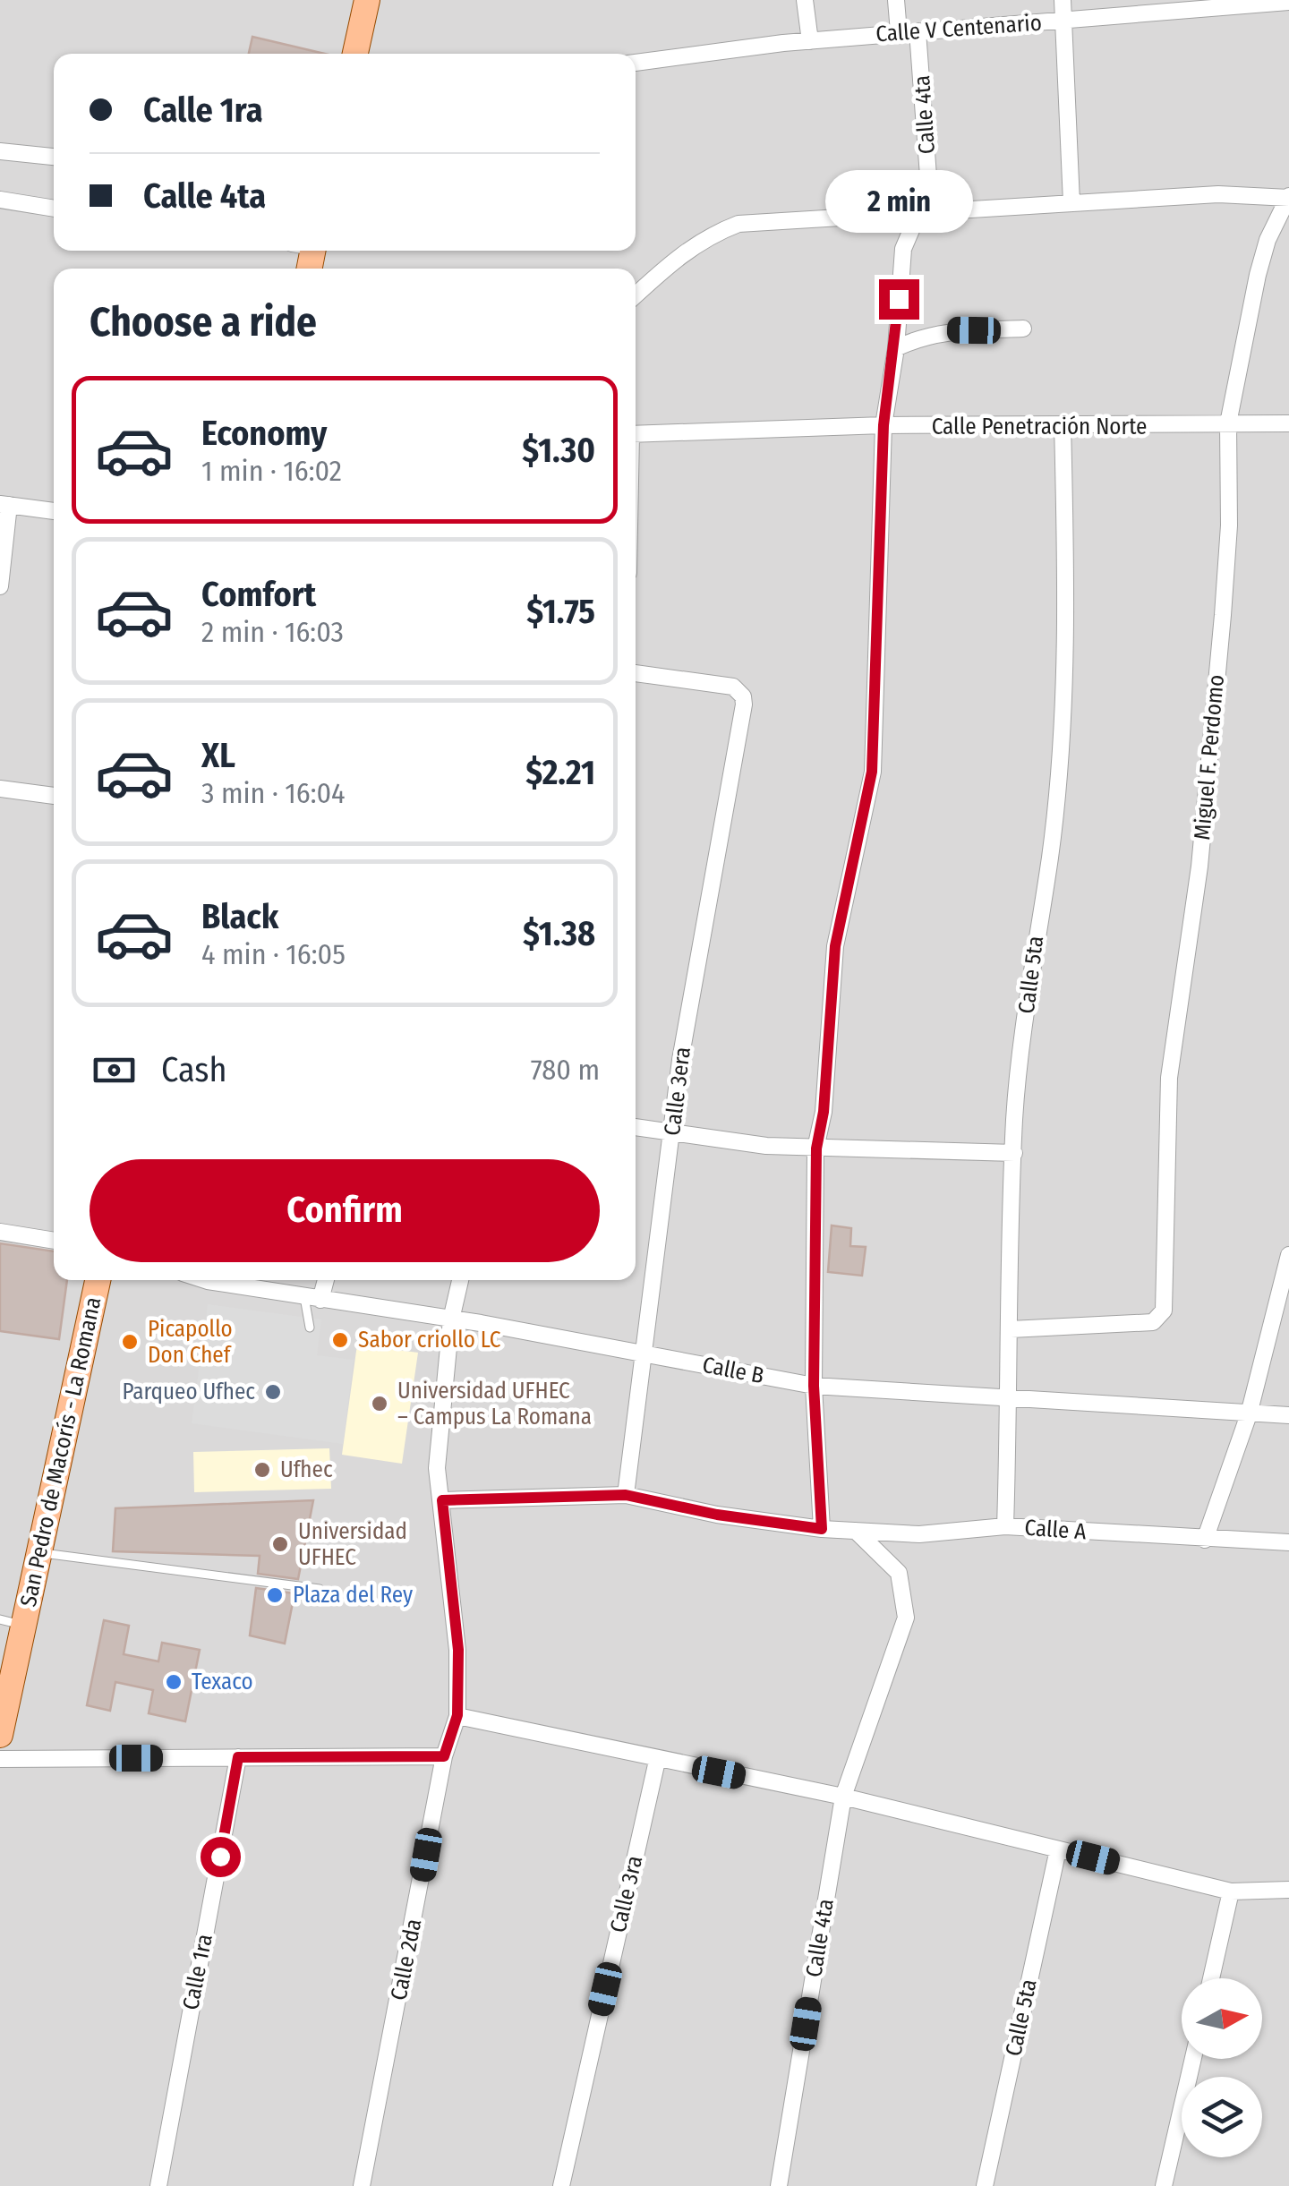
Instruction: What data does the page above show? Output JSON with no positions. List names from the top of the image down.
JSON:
{
  "streets": {
    "main road": ["San Pedro de Macorís - La Romana"],
    "street": [
      "Calle V Centenario",
      "Calle 4ta",
      "Calle Penetración Norte",
      "Miguel F. Perdomo",
      "Calle 5ta",
      "Calle 3era",
      "Calle B",
      "Calle A",
      "Calle 3ra",
      "Calle 2da",
      "Calle 1ra"
    ]
  },
  "crossings": [
    ["Calle V Centenario", "Calle 4ta"],
    ["Calle 4ta", "Calle Penetración Norte"],
    ["Calle 4ta", "Calle B"],
    ["Calle 4ta", "Calle A"],
    ["Calle Penetración Norte", "Miguel F. Perdomo"],
    ["Calle Penetración Norte", "Calle 5ta"],
    ["Miguel F. Perdomo", "Calle 5ta"],
    ["Calle 5ta", "Calle B"],
    ["Calle 5ta", "Calle A"],
    ["Calle 3era", "Calle B"],
    ["Calle 3era", "Calle A"],
    ["Calle B", "Calle 2da"],
    ["Calle A", "Calle 2da"]
  ],
  "places": [
    "Sabor criollo LC",
    "Picapollo Don Chef",
    "Parqueo Ufhec",
    "Universidad UFHEC – Campus La Romana",
    "Ufhec",
    "Universidad UFHEC",
    "Plaza del Rey",
    "Texaco"
  ],
  "north": "right",
  "page": {
    "banner": ["Calle 1ra", "Calle 4ta"],
    "bubble": "2 min",
    "heading": "Choose a ride",
    "list": [
      {
        "name": "Economy",
        "note": "1 min · 16:02",
        "value": "$1.30"
      },
      {
        "name": "Comfort",
        "note": "2 min · 16:03",
        "value": "$1.75"
      },
      {
        "name": "XL",
        "note": "3 min · 16:04",
        "value": "$2.21"
      },
      {
        "name": "Black",
        "note": "4 min · 16:05",
        "value": "$1.38"
      }
    ],
    "pay": ["Cash", "780 m"],
    "buttons": "Confirm"
  }
}
